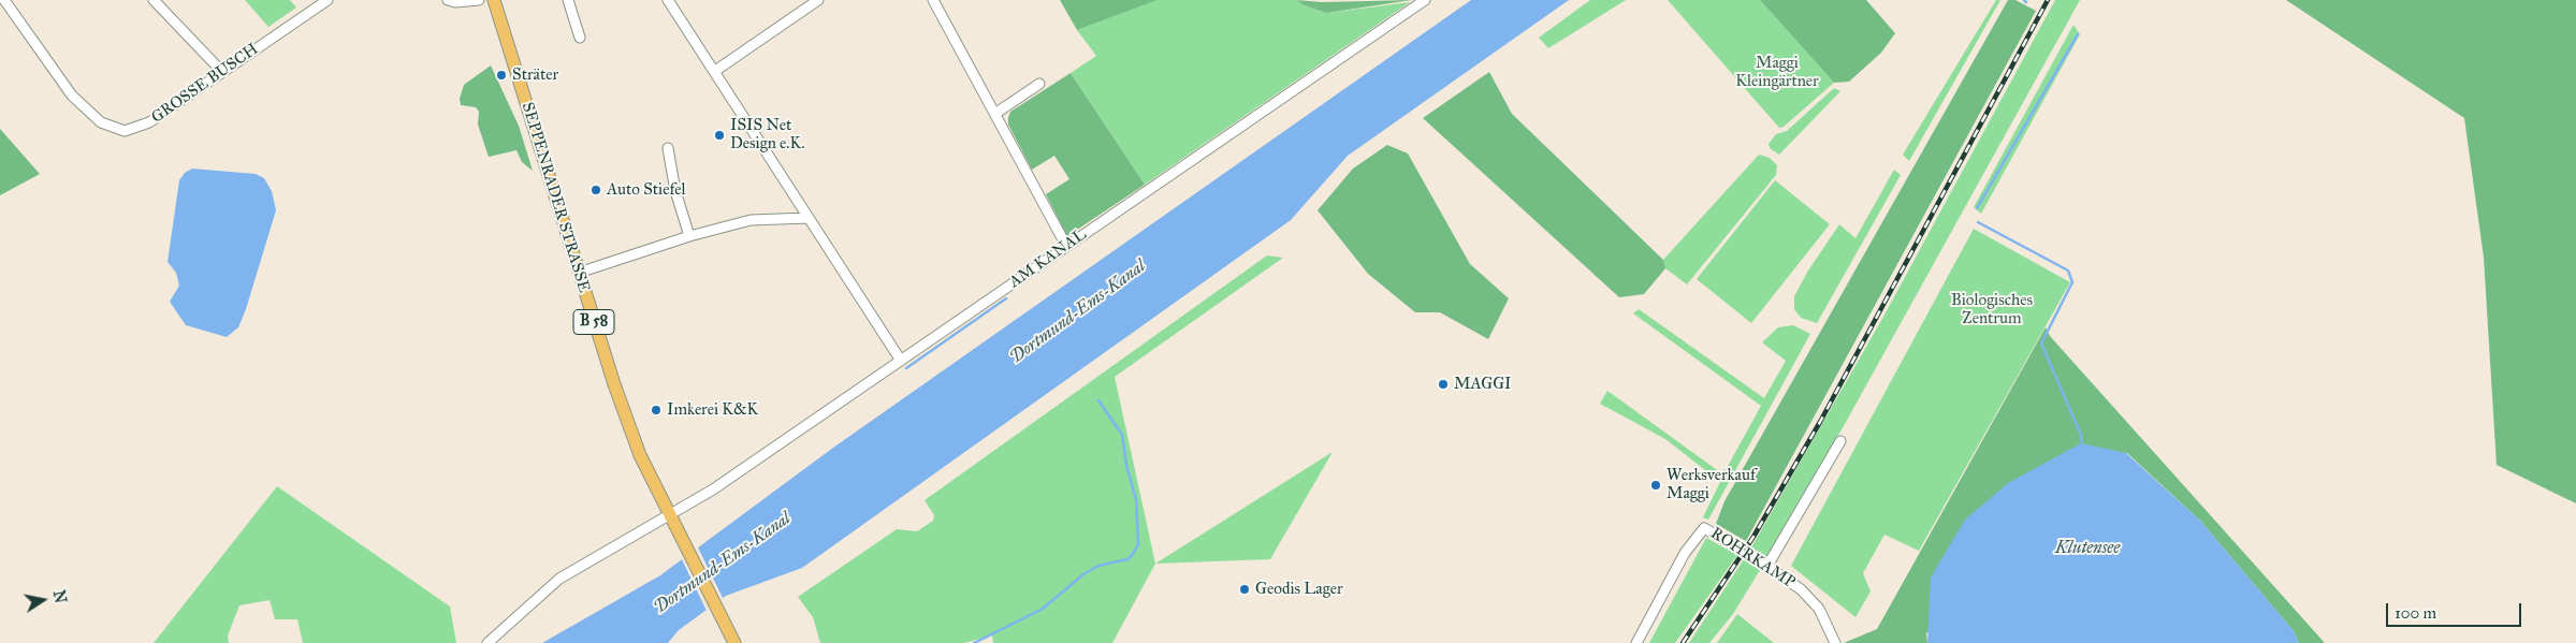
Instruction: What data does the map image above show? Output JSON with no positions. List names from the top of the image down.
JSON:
{
  "streets": {
    "main road": ["SEPPENRADER STRASSE", "B 58"],
    "street": ["GROSSE BUSCH", "AM KANAL", "ROHRKAMP"]
  },
  "crossings": [
    ["SEPPENRADER STRASSE", "AM KANAL"]
  ],
  "water": ["Dortmund-Ems-Kanal", "Klutensee"],
  "parks": ["Maggi Kleingärtner", "Biologisches Zentrum"],
  "places": [
    "Sträter",
    "ISIS Net Design e.K.",
    "Auto Stiefel",
    "MAGGI",
    "Imkerei K&K",
    "Werksverkauf Maggi",
    "Geodis Lager"
  ],
  "scale_bar": "100 m",
  "north": "right"
}
